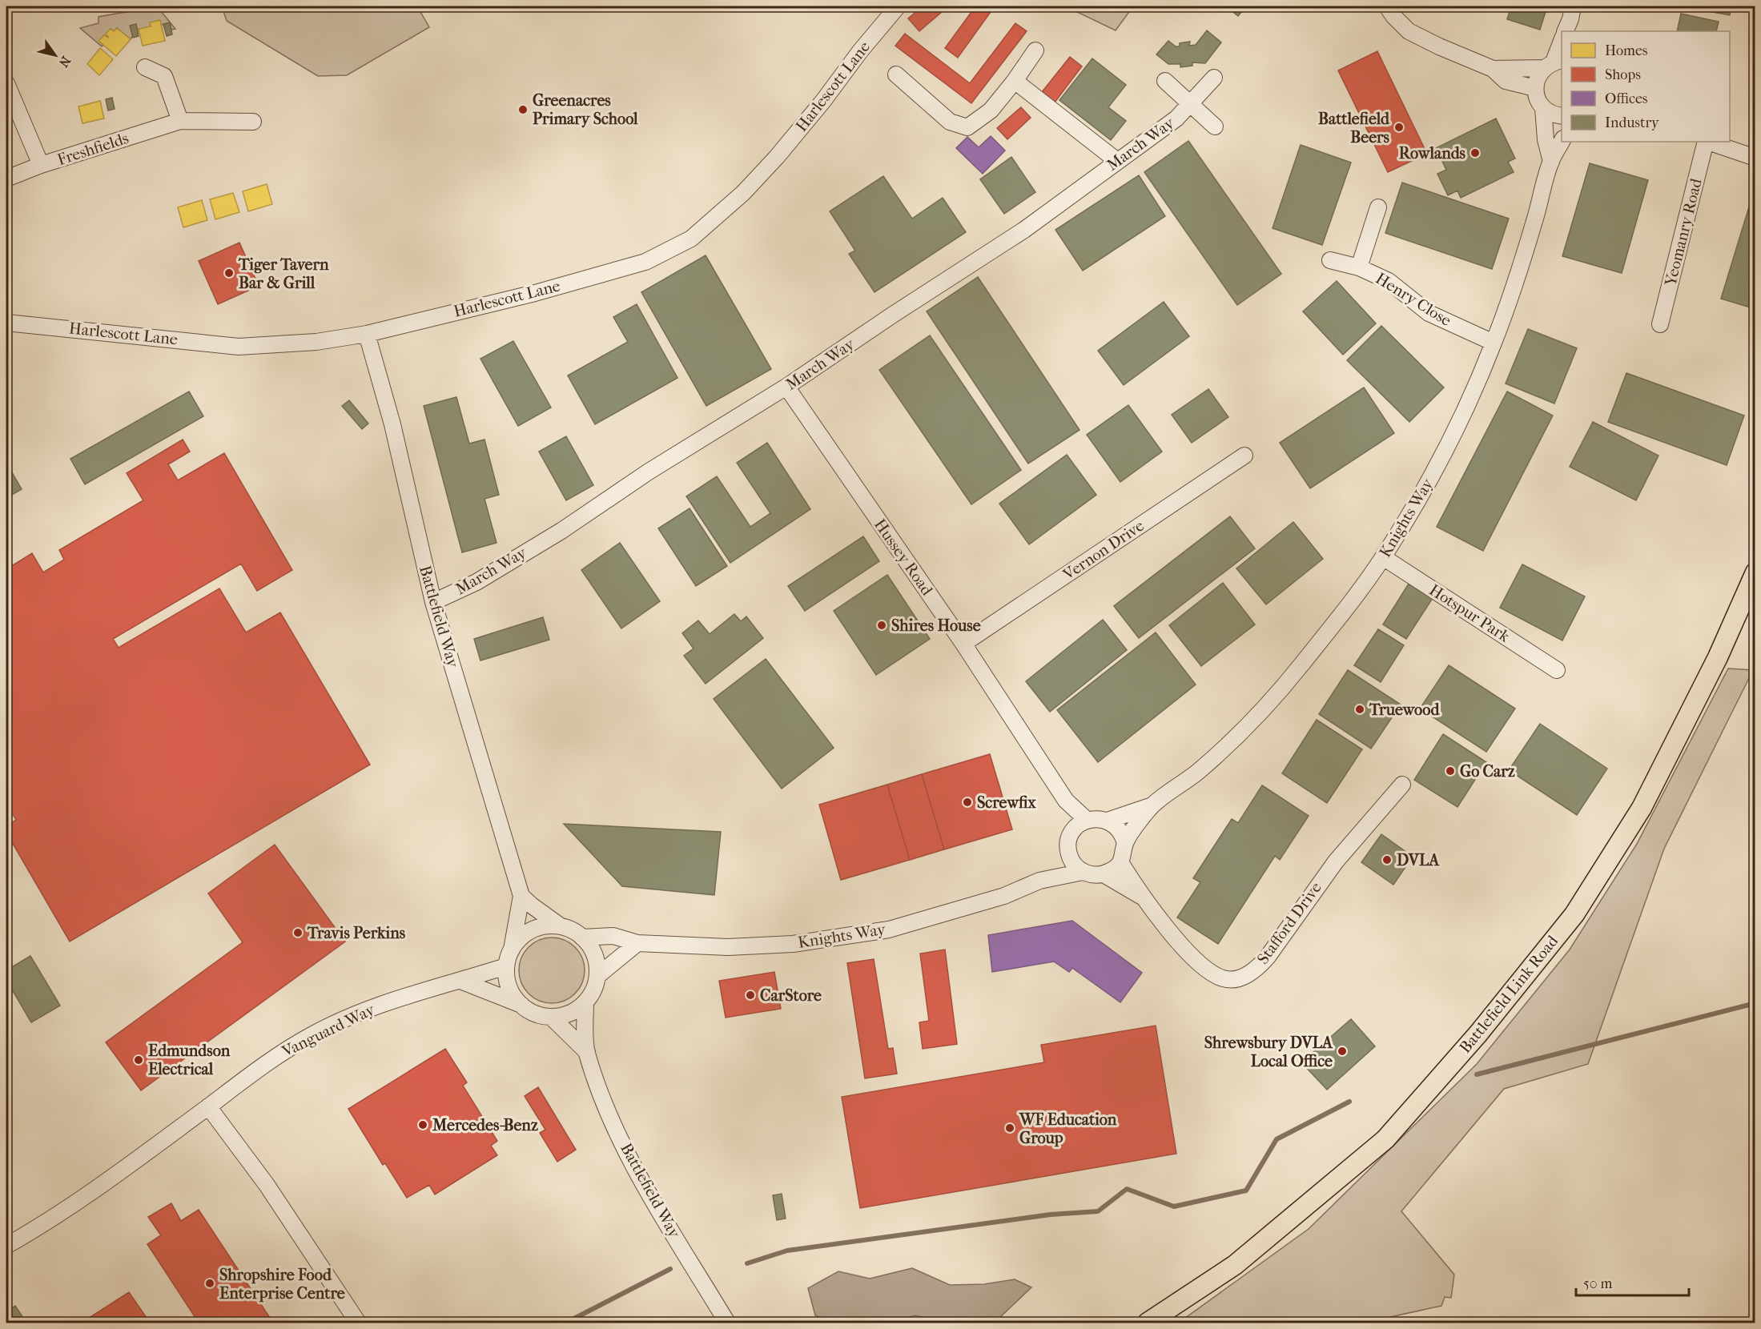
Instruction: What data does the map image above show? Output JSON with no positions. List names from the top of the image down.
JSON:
{
  "streets": {
    "main road": ["Battlefield Link Road"],
    "street": [
      "Harlescott Lane",
      "March Way",
      "Freshfields",
      "Yeomanry Road",
      "Henry Close",
      "Knights Way",
      "Vernon Drive",
      "Hussey Road",
      "Hotspur Park",
      "Battlefield Way",
      "Stafford Drive",
      "Vanguard Way"
    ]
  },
  "crossings": [
    ["Harlescott Lane", "Battlefield Way"],
    ["March Way", "Hussey Road"],
    ["March Way", "Battlefield Way"],
    ["Henry Close", "Knights Way"],
    ["Knights Way", "Hussey Road"],
    ["Knights Way", "Hotspur Park"],
    ["Knights Way", "Battlefield Way"],
    ["Knights Way", "Stafford Drive"],
    ["Knights Way", "Vanguard Way"],
    ["Vernon Drive", "Hussey Road"],
    ["Hussey Road", "Stafford Drive"],
    ["Battlefield Way", "Vanguard Way"]
  ],
  "places": [
    "Greenacres Primary School",
    "Battlefield Beers",
    "Rowlands",
    "Tiger Tavern Bar & Grill",
    "Shires House",
    "Truewood",
    "Go Carz",
    "Screwfix",
    "DVLA",
    "Travis Perkins",
    "CarStore",
    "Shrewsbury DVLA Local Office",
    "Edmundson Electrical",
    "Mercedes-Benz",
    "WF Education Group",
    "Shropshire Food Enterprise Centre"
  ],
  "legend": [
    "Homes",
    "Shops",
    "Offices",
    "Industry"
  ],
  "scale_bar": "50 m",
  "north": "bottom right"
}
